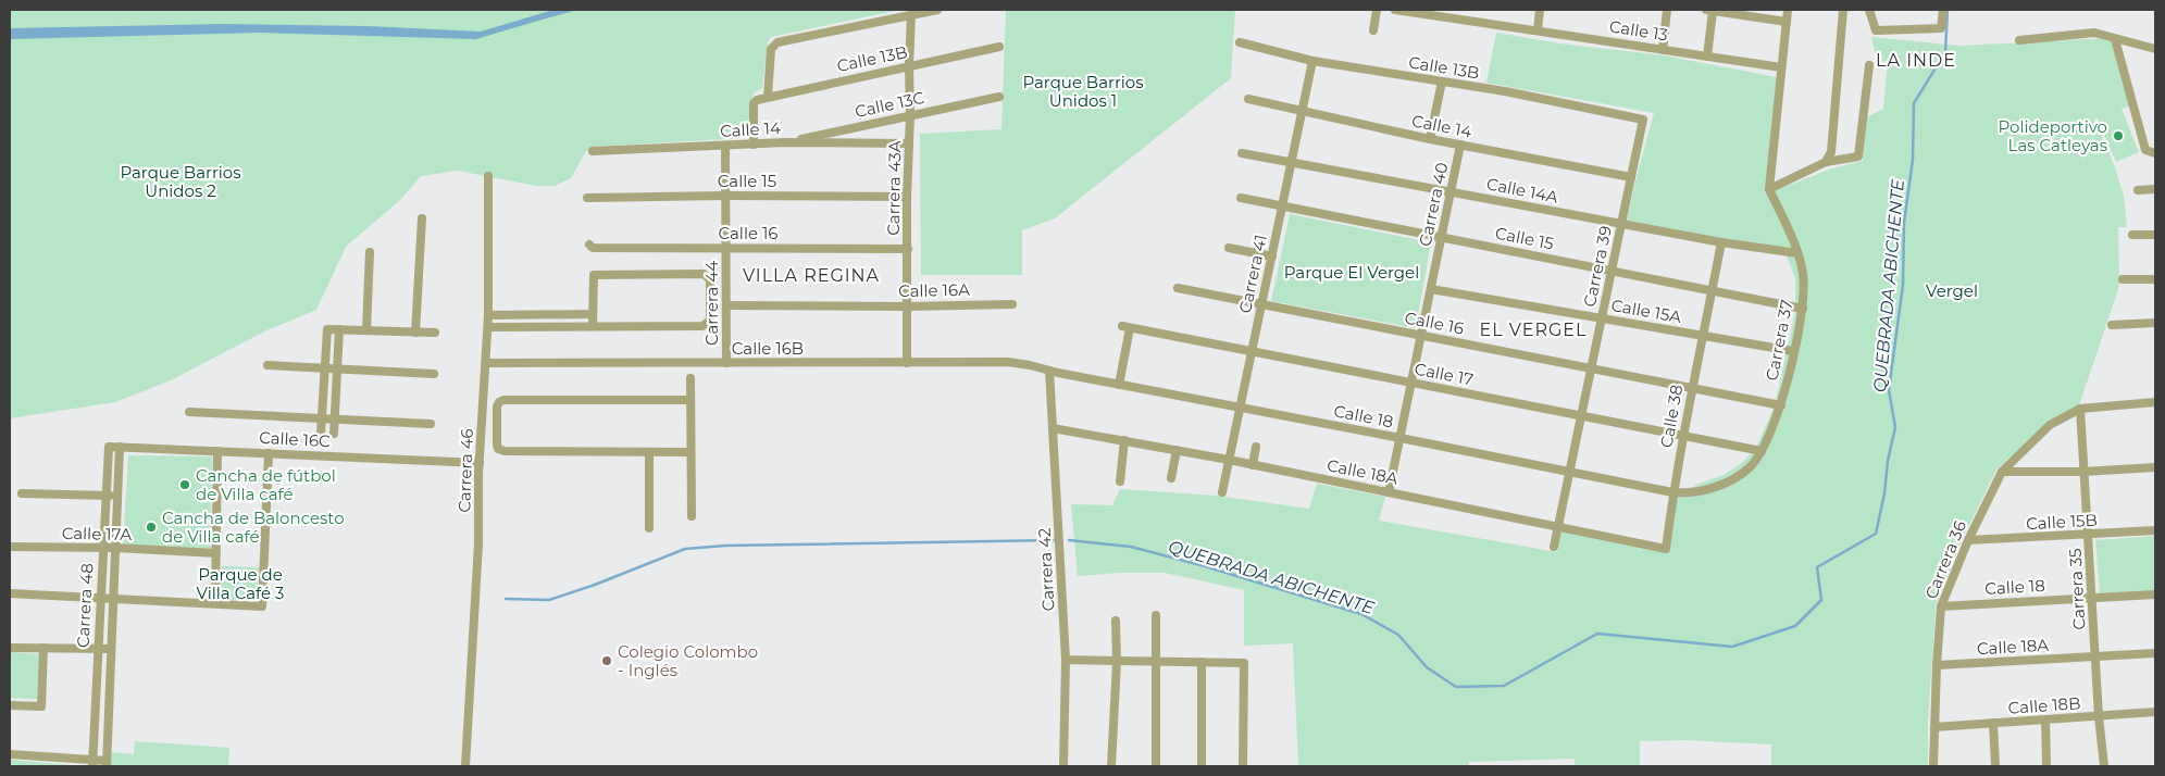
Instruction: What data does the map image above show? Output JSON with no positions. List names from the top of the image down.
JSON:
{
  "streets": {
    "street": [
      "Calle 13",
      "Calle 13B",
      "Calle 13C",
      "Calle 14",
      "Calle 15",
      "Carrera 43A",
      "Calle 14A",
      "Carrera 40",
      "Calle 16",
      "Carrera 39",
      "Carrera 41",
      "Calle 16A",
      "Carrera 44",
      "Calle 15A",
      "Carrera 37",
      "Calle 16B",
      "Calle 17",
      "Calle 18",
      "Calle 38",
      "Calle 16C",
      "Carrera 46",
      "Calle 18A",
      "Calle 15B",
      "Calle 17A",
      "Carrera 36",
      "Carrera 42",
      "Carrera 35",
      "Carrera 48",
      "Calle 18B"
    ]
  },
  "crossings": [
    ["Calle 13B", "Calle 14"],
    ["Calle 13B", "Carrera 43A"],
    ["Calle 13B", "Carrera 40"],
    ["Calle 13B", "Carrera 39"],
    ["Calle 13B", "Carrera 41"],
    ["Calle 13C", "Calle 14"],
    ["Calle 13C", "Carrera 43A"],
    ["Calle 14", "Carrera 43A"],
    ["Calle 14", "Carrera 40"],
    ["Calle 14", "Carrera 39"],
    ["Calle 14", "Carrera 41"],
    ["Calle 14", "Carrera 44"],
    ["Calle 15", "Carrera 43A"],
    ["Calle 15", "Carrera 40"],
    ["Calle 15", "Carrera 39"],
    ["Calle 15", "Carrera 41"],
    ["Calle 15", "Carrera 44"],
    ["Calle 15", "Carrera 37"],
    ["Calle 15", "Calle 38"],
    ["Carrera 43A", "Calle 16"],
    ["Carrera 43A", "Calle 16A"],
    ["Carrera 43A", "Calle 16B"],
    ["Calle 14A", "Carrera 40"],
    ["Calle 14A", "Carrera 39"],
    ["Calle 14A", "Carrera 41"],
    ["Calle 14A", "Carrera 37"],
    ["Calle 14A", "Calle 38"],
    ["Carrera 40", "Calle 16"],
    ["Carrera 40", "Calle 15A"],
    ["Carrera 40", "Calle 17"],
    ["Carrera 40", "Calle 18"],
    ["Carrera 40", "Calle 18A"],
    ["Calle 16", "Carrera 39"],
    ["Calle 16", "Carrera 41"],
    ["Calle 16", "Carrera 44"],
    ["Calle 16", "Carrera 37"],
    ["Calle 16", "Calle 38"],
    ["Carrera 39", "Calle 15A"],
    ["Carrera 39", "Calle 17"],
    ["Carrera 39", "Calle 18"],
    ["Carrera 39", "Calle 18A"],
    ["Carrera 41", "Calle 17"],
    ["Carrera 41", "Calle 18"],
    ["Carrera 41", "Calle 18A"],
    ["Calle 16A", "Carrera 44"],
    ["Carrera 44", "Calle 16B"],
    ["Calle 15A", "Carrera 37"],
    ["Calle 15A", "Calle 38"],
    ["Carrera 37", "Calle 17"],
    ["Carrera 37", "Calle 18"],
    ["Carrera 37", "Calle 38"],
    ["Calle 16B", "Calle 18"],
    ["Calle 16B", "Carrera 46"],
    ["Calle 16B", "Carrera 42"],
    ["Calle 17", "Calle 18"],
    ["Calle 17", "Calle 38"],
    ["Calle 18", "Calle 38"],
    ["Calle 18", "Carrera 36"],
    ["Calle 18", "Carrera 42"],
    ["Calle 18", "Carrera 35"],
    ["Calle 38", "Calle 18A"],
    ["Calle 16C", "Carrera 46"],
    ["Calle 16C", "Carrera 48"],
    ["Calle 18A", "Carrera 36"],
    ["Calle 18A", "Carrera 42"],
    ["Calle 18A", "Carrera 35"],
    ["Calle 15B", "Carrera 36"],
    ["Calle 15B", "Carrera 35"],
    ["Calle 17A", "Carrera 48"],
    ["Carrera 36", "Carrera 35"],
    ["Carrera 36", "Calle 18B"],
    ["Carrera 35", "Calle 18B"]
  ],
  "districts": ["LA INDE", "VILLA REGINA", "EL VERGEL"],
  "water": ["QUEBRADA ABICHENTE"],
  "parks": [
    "Parque Barrios Unidos 1",
    "Parque Barrios Unidos 2",
    "Parque El Vergel",
    "Vergel",
    "Parque de Villa Café 3"
  ],
  "places": [
    "Polideportivo Las Catleyas",
    "Cancha de fútbol de Villa café",
    "Cancha de Baloncesto de Villa café",
    "Colegio Colombo - Inglés"
  ]
}
